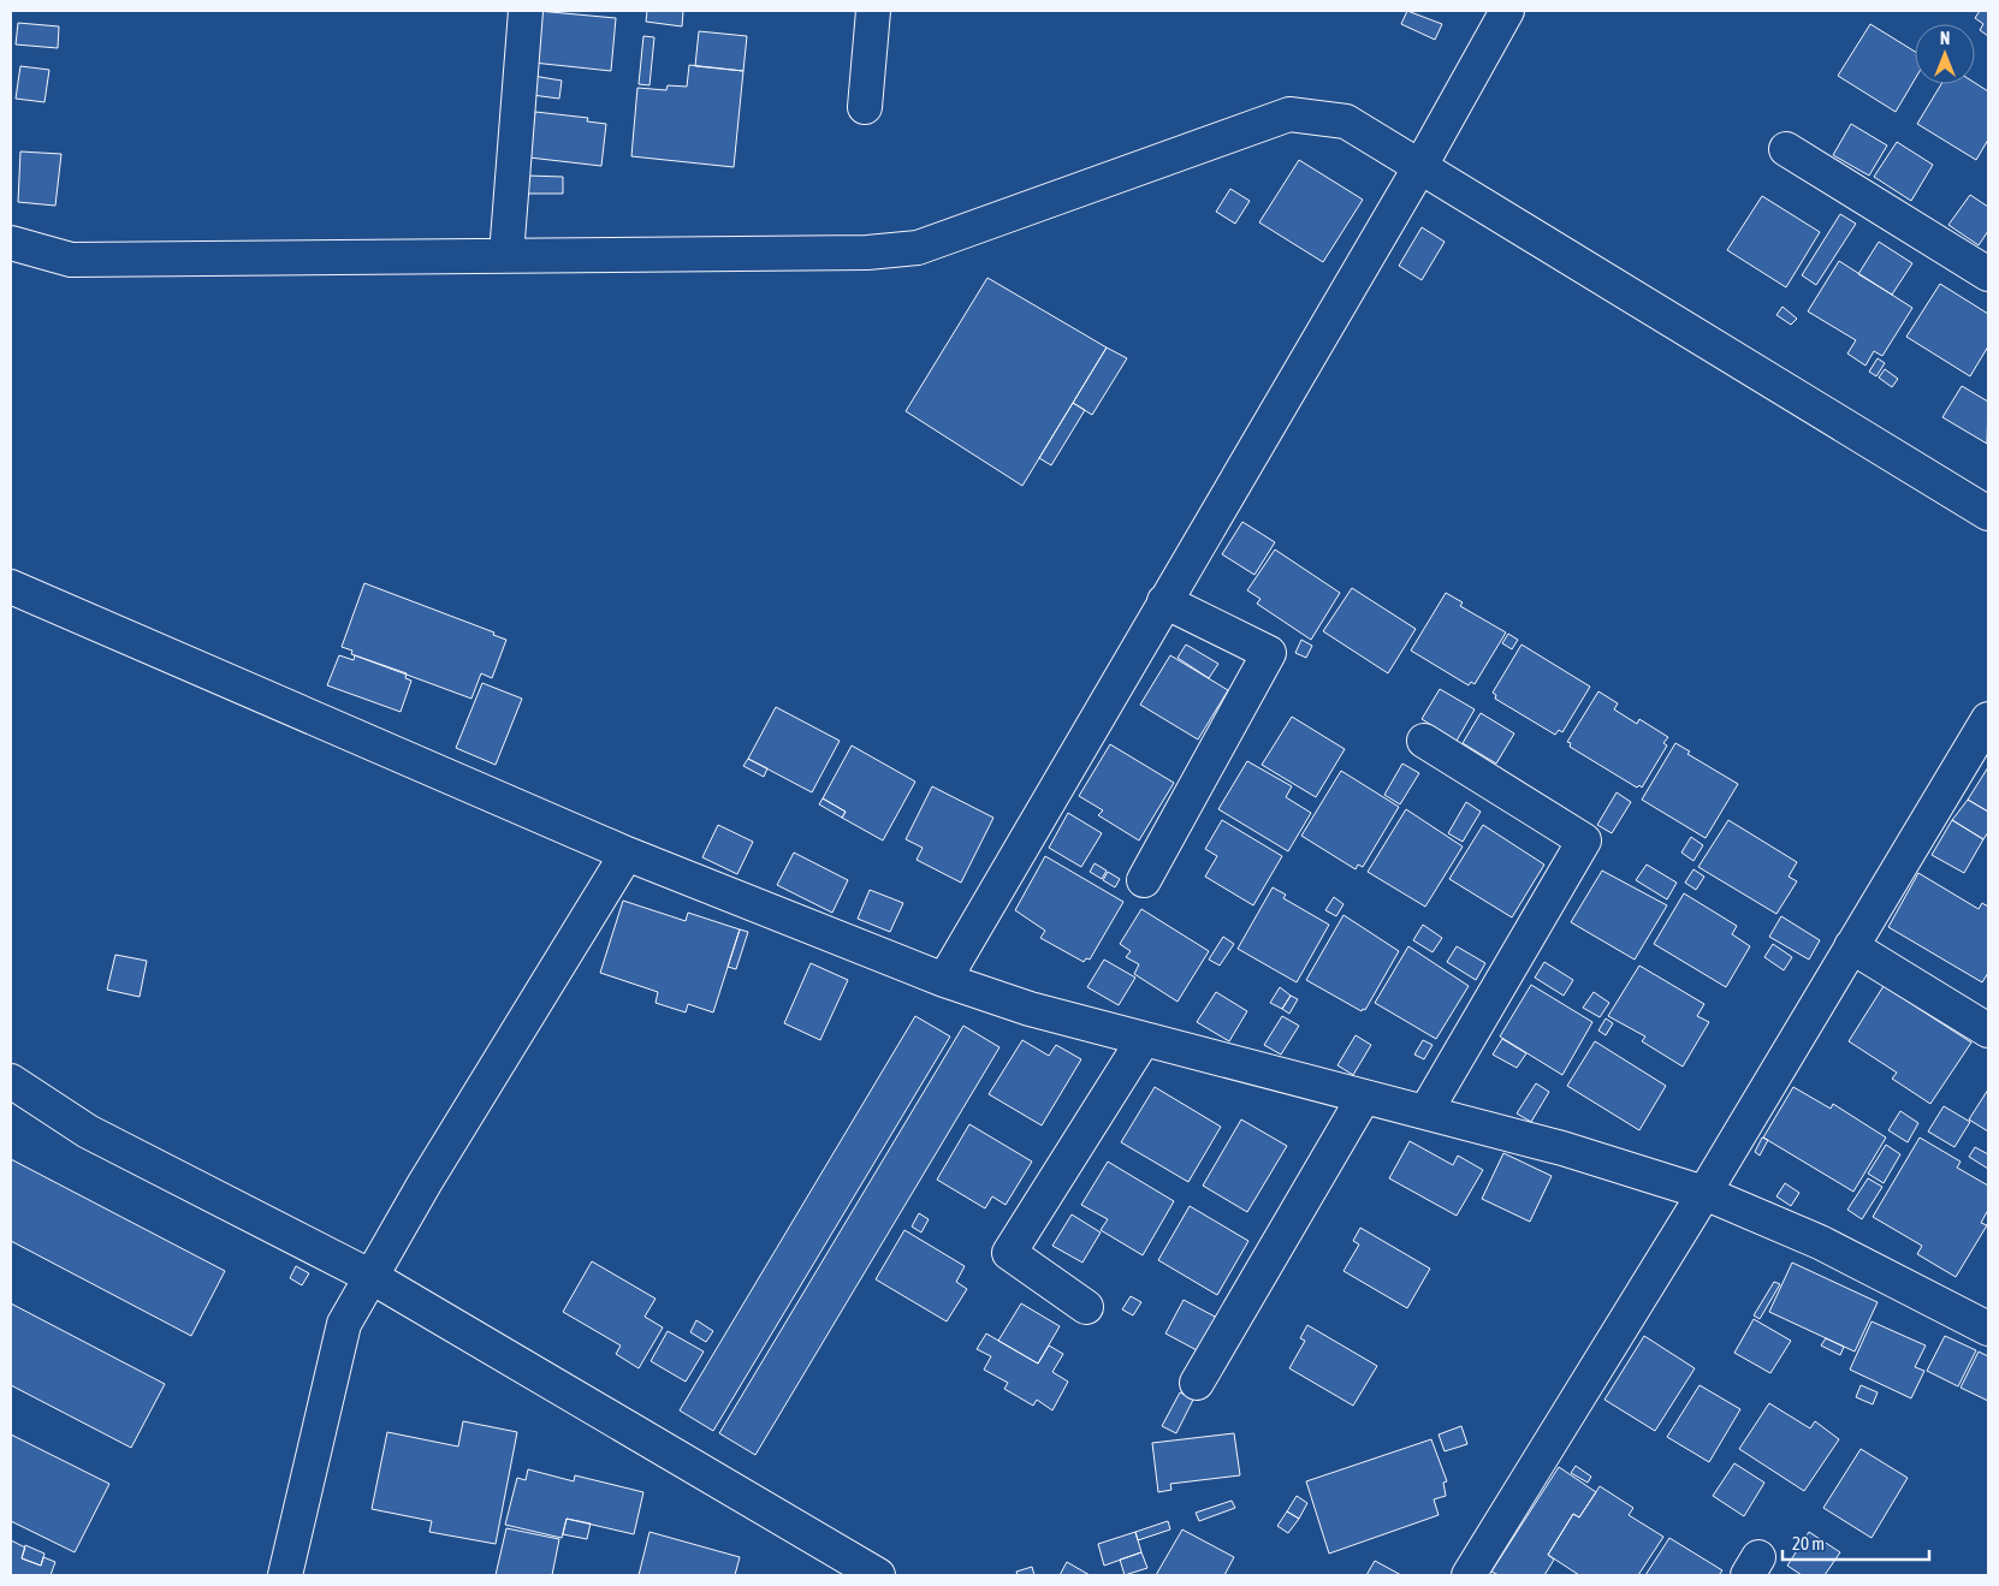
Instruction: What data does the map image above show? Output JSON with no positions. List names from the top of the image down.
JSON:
{
  "scale_bar": "20 m",
  "north": "top"
}
